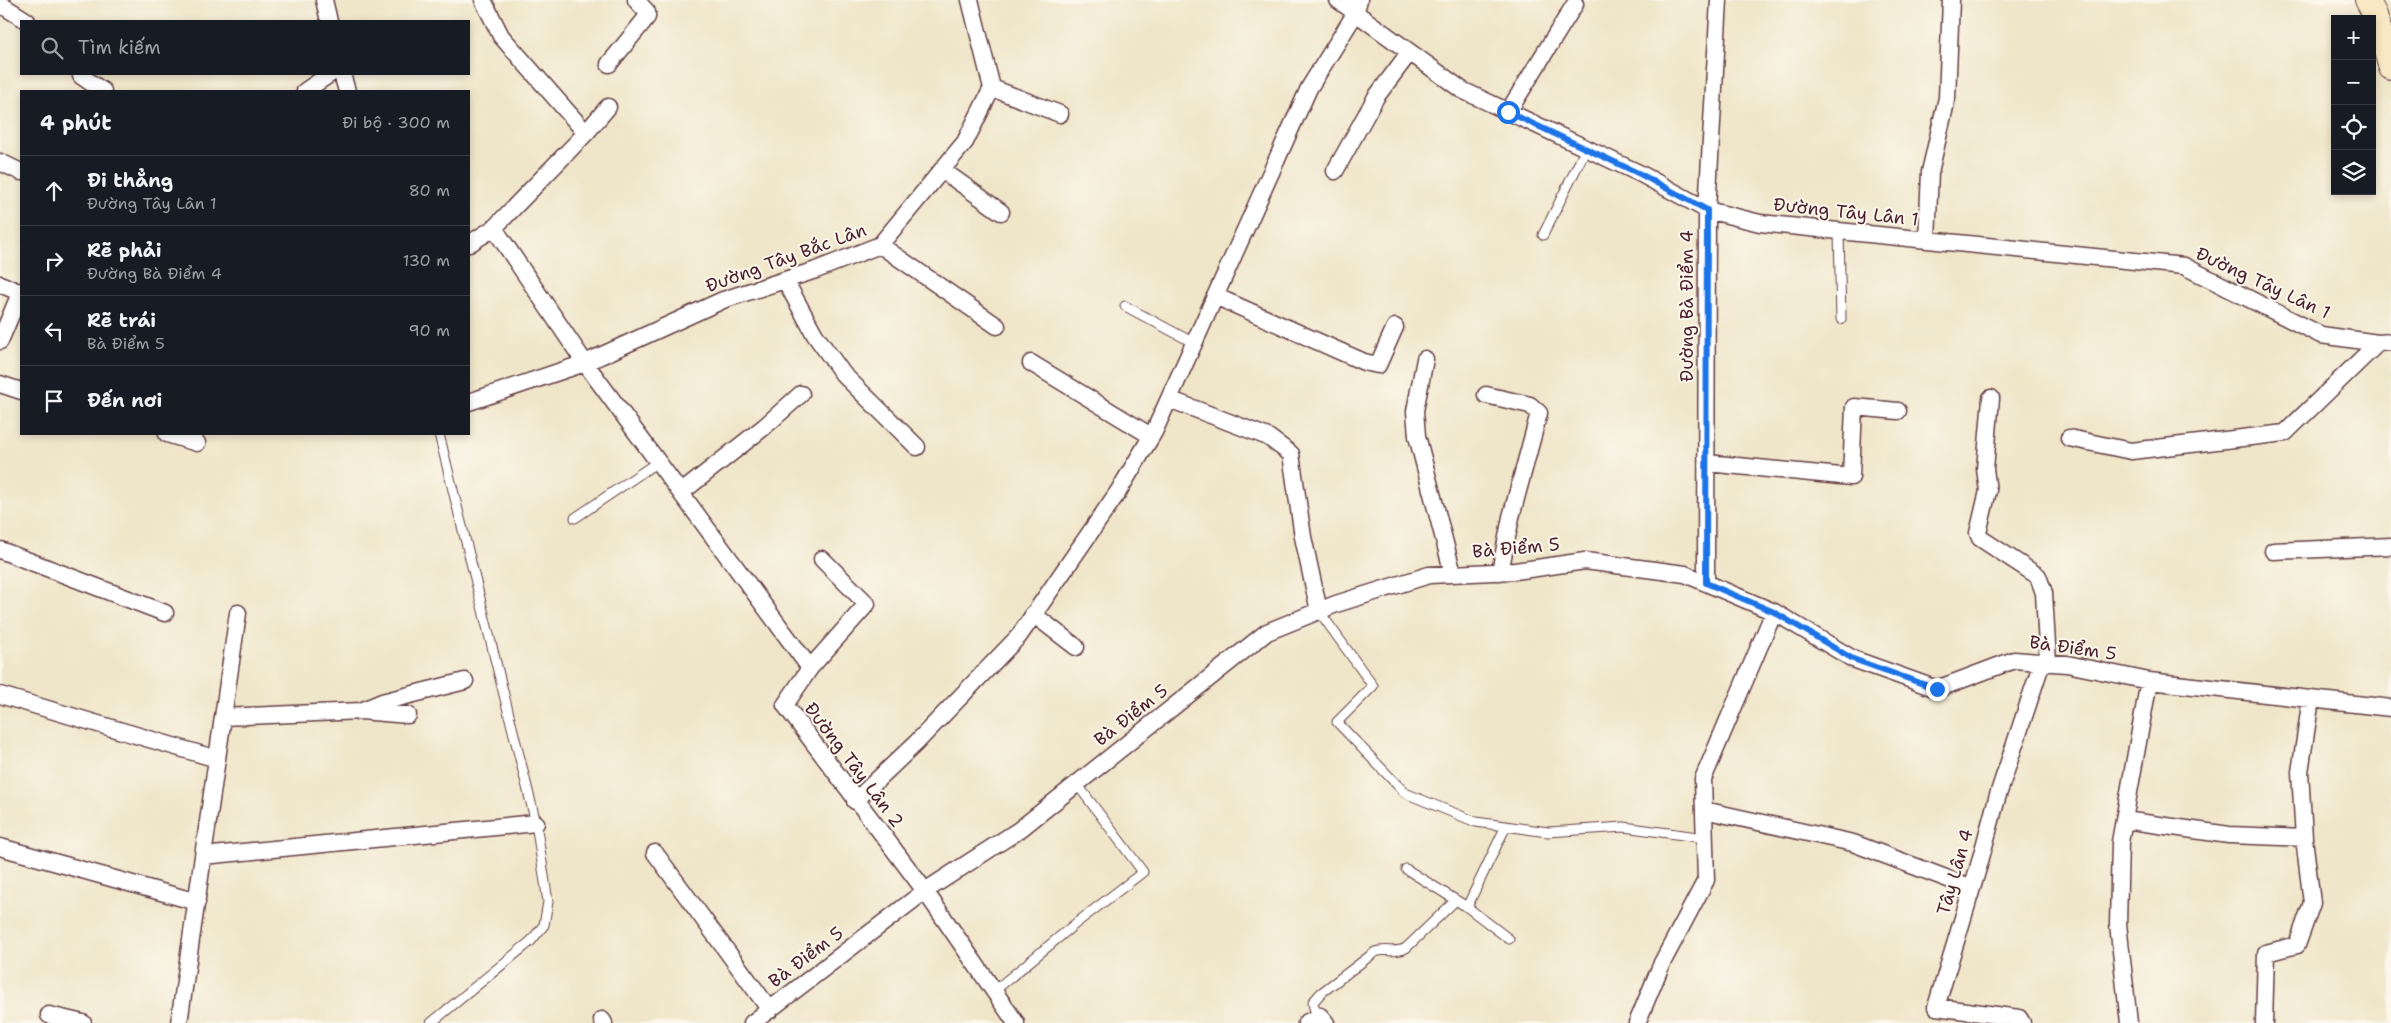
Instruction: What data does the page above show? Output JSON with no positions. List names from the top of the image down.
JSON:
{
  "streets": {
    "street": [
      "Đường Tây Lân 1",
      "Đường Tây Bắc Lân",
      "Đường Bà Điểm 4",
      "Bà Điểm 5",
      "Đường Tây Lân 2",
      "Tây Lân 4"
    ]
  },
  "crossings": [
    ["Đường Tây Lân 1", "Đường Bà Điểm 4"],
    ["Đường Bà Điểm 4", "Bà Điểm 5"],
    ["Bà Điểm 5", "Đường Tây Lân 2"],
    ["Bà Điểm 5", "Tây Lân 4"]
  ],
  "page": {
    "map_buttons": ["+", "−"],
    "search": "Tìm kiếm",
    "heading": ["4 phút", "Đi bộ · 300 m"],
    "list": [
      ["Đi thẳng", "Đường Tây Lân 1", "80 m"],
      ["Rẽ phải", "Đường Bà Điểm 4", "130 m"],
      ["Rẽ trái", "Bà Điểm 5", "90 m"],
      "Đến nơi"
    ]
  }
}
